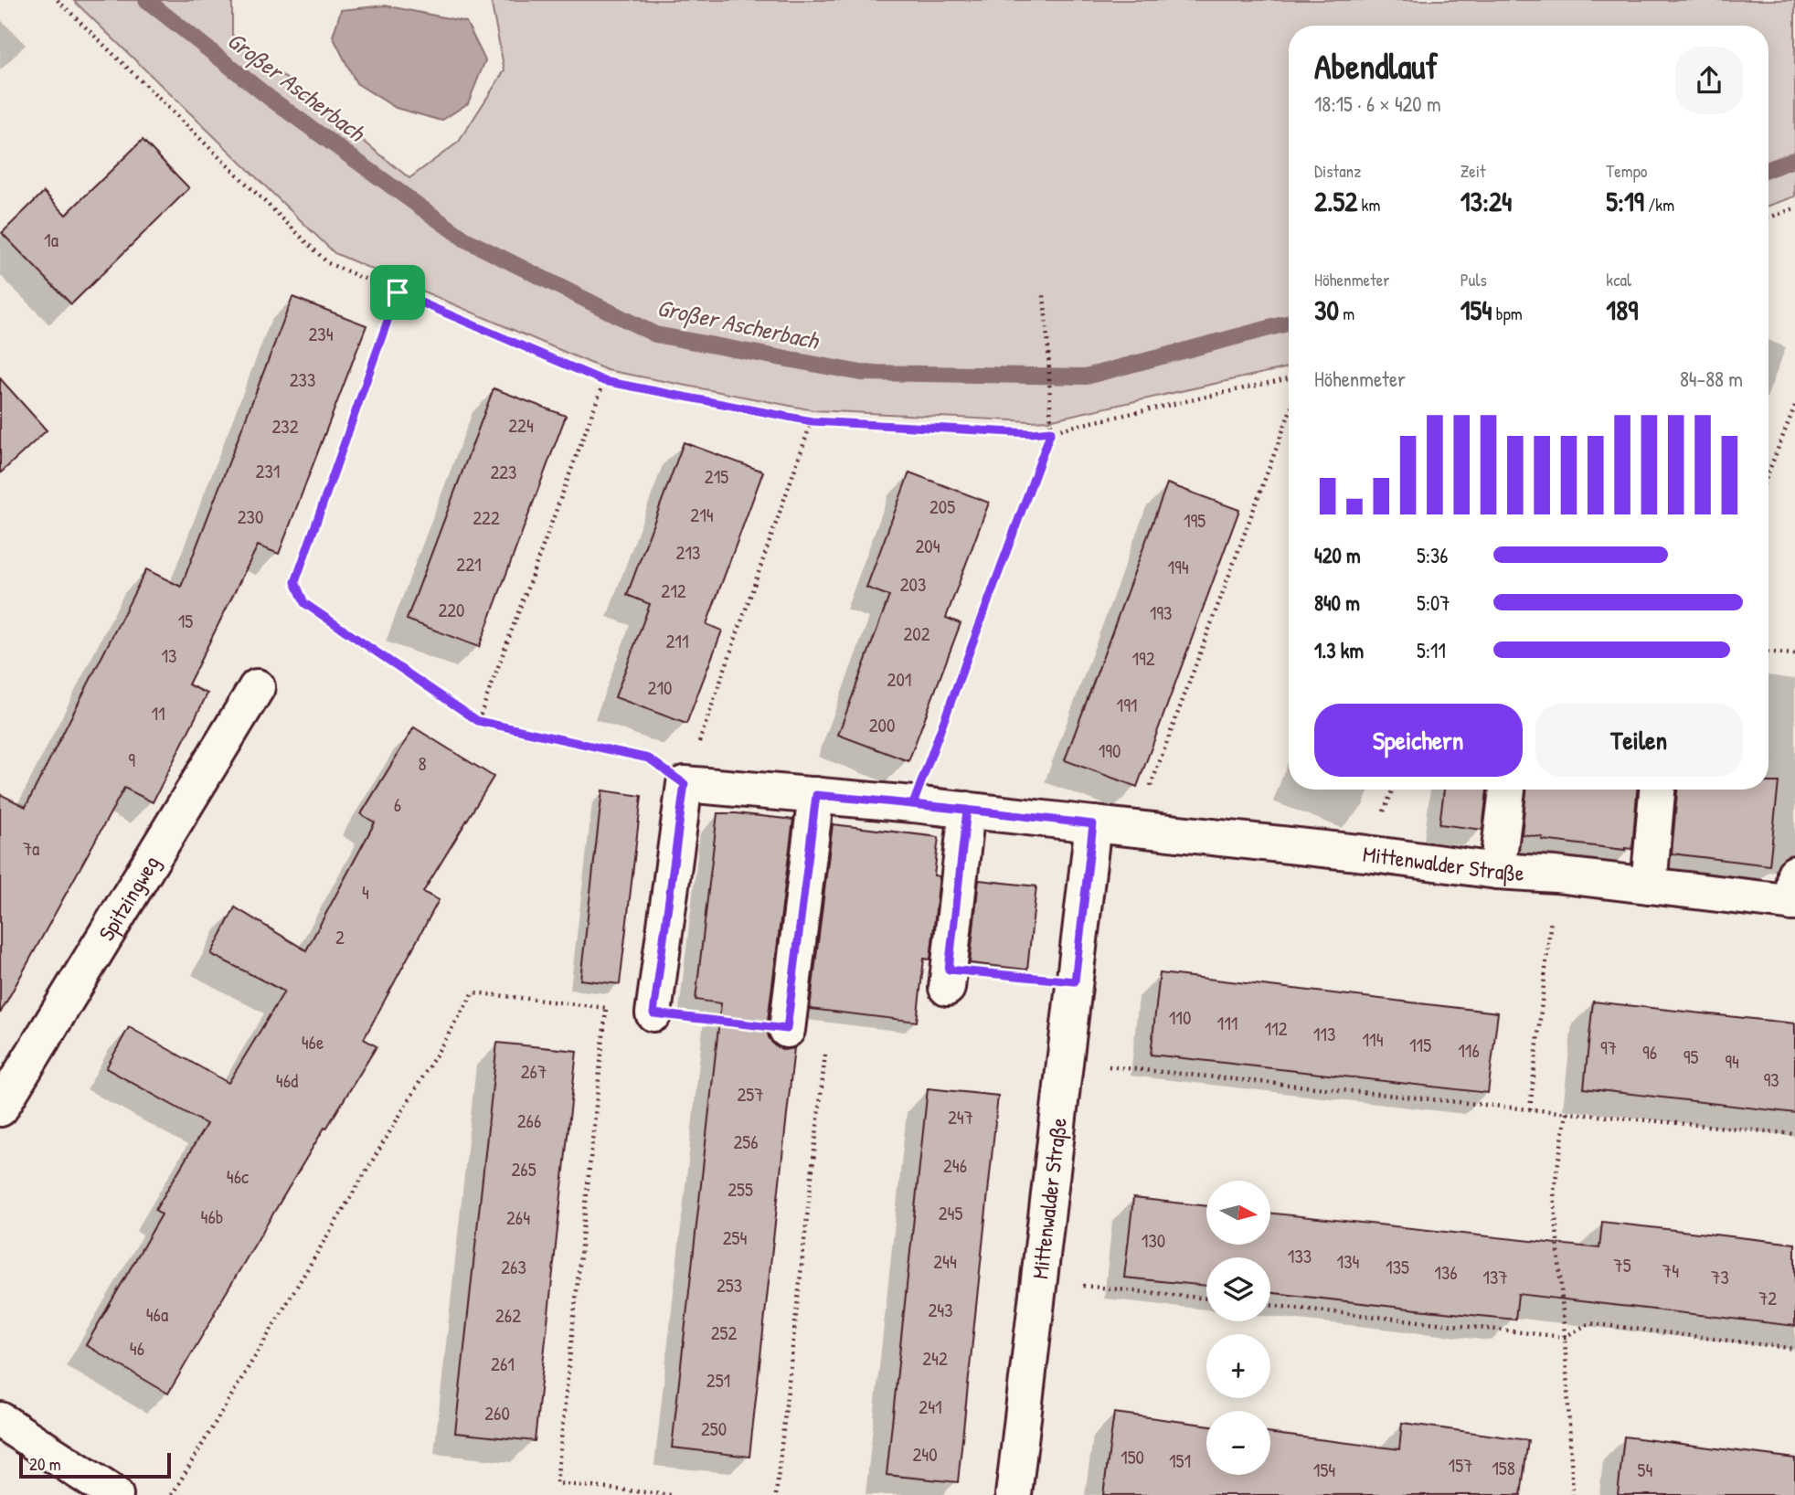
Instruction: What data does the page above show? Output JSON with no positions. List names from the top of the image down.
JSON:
{
  "streets": {
    "street": ["Mittenwalder Straße", "Spitzingweg"]
  },
  "water": ["Großer Ascherbach"],
  "house_numbers": [
    "1a",
    "234",
    "233",
    "224",
    "232",
    "231",
    "223",
    "215",
    "205",
    "214",
    "230",
    "222",
    "195",
    "204",
    "213",
    "221",
    "194",
    "203",
    "212",
    "220",
    "193",
    "15",
    "202",
    "211",
    "13",
    "192",
    "201",
    "210",
    "191",
    "11",
    "200",
    "190",
    "9",
    "8",
    "6",
    "7a",
    "4",
    "2",
    "110",
    "111",
    "112",
    "113",
    "114",
    "46e",
    "115",
    "97",
    "116",
    "96",
    "95",
    "94",
    "267",
    "93",
    "46d",
    "257",
    "247",
    "266",
    "256",
    "246",
    "265",
    "46c",
    "255",
    "245",
    "46b",
    "264",
    "254",
    "130",
    "133",
    "244",
    "134",
    "75",
    "263",
    "135",
    "74",
    "136",
    "137",
    "73",
    "253",
    "72",
    "243",
    "46a",
    "262",
    "252",
    "46",
    "242",
    "261",
    "251",
    "241",
    "260",
    "250",
    "240",
    "150",
    "151",
    "157",
    "158",
    "154",
    "54"
  ],
  "scale_bar": "20 m",
  "north": "right",
  "page": {
    "heading": ["Abendlauf", "18:15 · 6 × 420 m"],
    "stats": [
      ["Distanz", "2.52 km"],
      ["Zeit", "13:24"],
      ["Tempo", "5:19 /km"],
      ["Höhenmeter", "30 m"],
      ["Puls", "154 bpm"],
      ["kcal", "189"]
    ],
    "chart": ["Höhenmeter", "84–88 m"],
    "list": [
      {
        "name": "420 m",
        "note": "5:36"
      },
      {
        "name": "840 m",
        "note": "5:07"
      },
      {
        "name": "1.3 km",
        "note": "5:11"
      }
    ],
    "buttons": ["Speichern", "Teilen"],
    "map_buttons": ["+", "−"],
    "scale": "20 m"
  }
}
